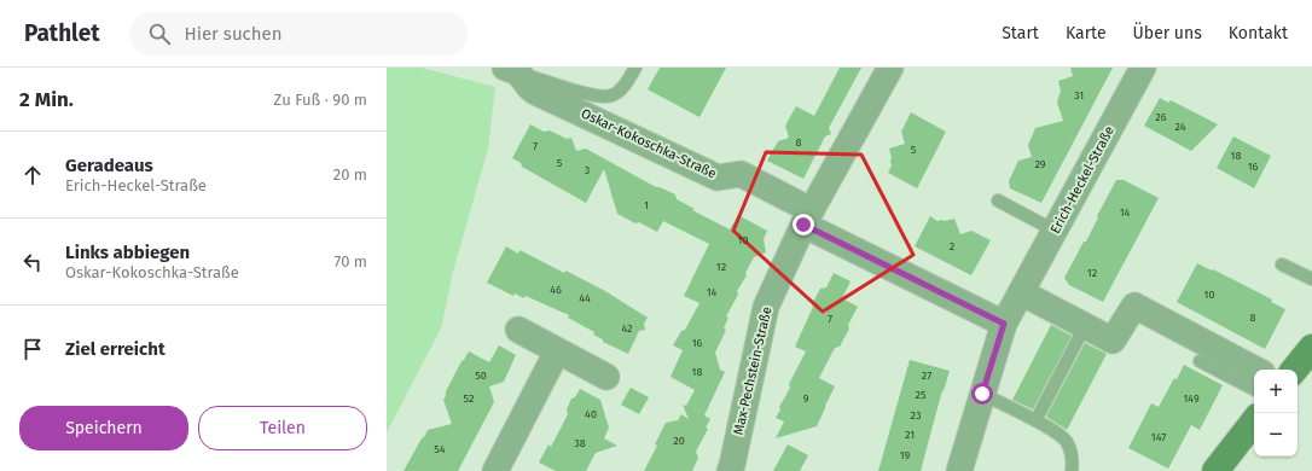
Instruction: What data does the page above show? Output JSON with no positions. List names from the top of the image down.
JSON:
{
  "streets": {
    "street": ["Oskar-Kokoschka-Straße", "Erich-Heckel-Straße", "Max-Pechstein-Straße"]
  },
  "crossings": [
    ["Oskar-Kokoschka-Straße", "Erich-Heckel-Straße"],
    ["Oskar-Kokoschka-Straße", "Max-Pechstein-Straße"]
  ],
  "house_numbers": [
    "31",
    "26",
    "24",
    "8",
    "7",
    "5",
    "18",
    "5",
    "29",
    "16",
    "3",
    "1",
    "14",
    "10",
    "2",
    "12",
    "12",
    "46",
    "14",
    "10",
    "44",
    "8",
    "7",
    "42",
    "16",
    "18",
    "50",
    "27",
    "25",
    "52",
    "9",
    "149",
    "40",
    "23",
    "21",
    "147",
    "20",
    "38",
    "54",
    "19"
  ],
  "page": {
    "header": "Pathlet",
    "search": "Hier suchen",
    "nav": [
      "Start",
      "Karte",
      "Über uns",
      "Kontakt"
    ],
    "heading": ["2 Min.", "Zu Fuß · 90 m"],
    "list": [
      ["Geradeaus", "Erich-Heckel-Straße", "20 m"],
      ["Links abbiegen", "Oskar-Kokoschka-Straße", "70 m"],
      "Ziel erreicht"
    ],
    "map_buttons": ["+", "−"],
    "buttons": ["Speichern", "Teilen"]
  }
}
